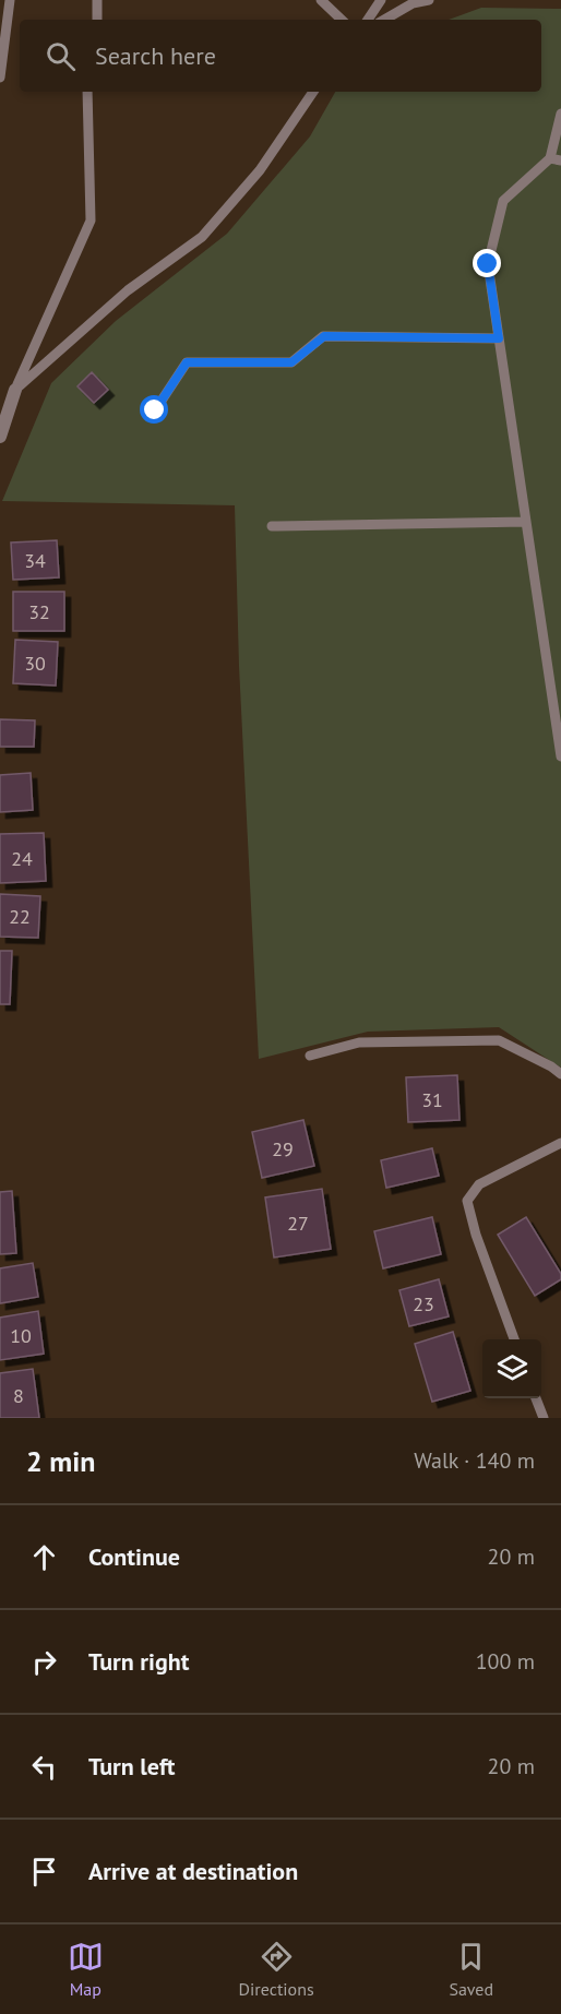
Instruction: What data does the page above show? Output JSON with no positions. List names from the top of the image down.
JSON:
{
  "house_numbers": [
    "34",
    "32",
    "30",
    "24",
    "22",
    "31",
    "29",
    "27",
    "23",
    "10",
    "8"
  ],
  "page": {
    "search": "Search here",
    "heading": ["2 min", "Walk · 140 m"],
    "list": [
      ["Continue", "20 m"],
      ["Turn right", "100 m"],
      ["Turn left", "20 m"],
      "Arrive at destination"
    ],
    "nav": ["Map", "Directions", "Saved"]
  }
}
